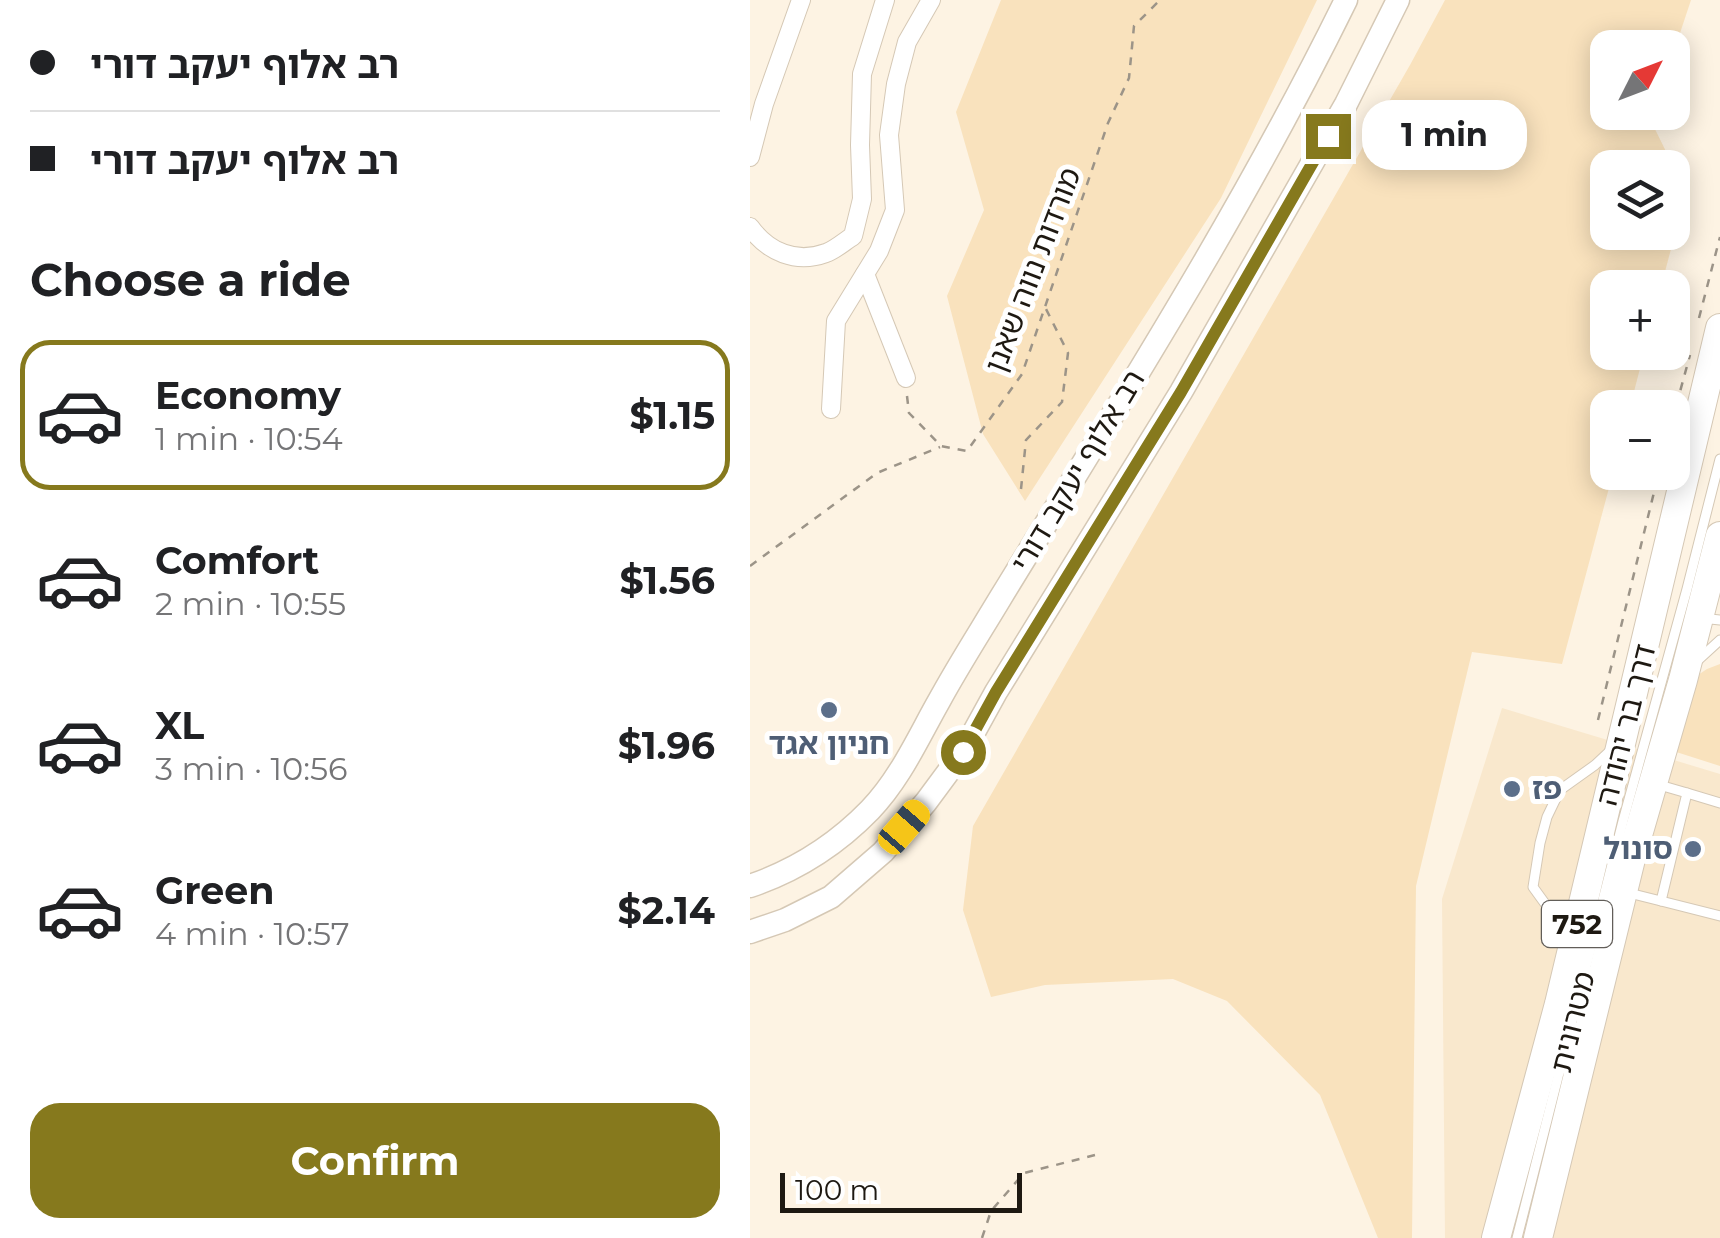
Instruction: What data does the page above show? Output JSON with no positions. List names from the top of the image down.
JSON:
{
  "streets": {
    "main road": ["רב אלוף יעקב דורי", "דרך בר יהודה", "752"],
    "lane": ["מטרונית"],
    "path": ["מורדות נווה שאנן"]
  },
  "crossings": [
    ["דרך בר יהודה", "מטרונית"]
  ],
  "places": ["חניון אגד", "פז", "סונול"],
  "scale_bar": "100 m",
  "north": "top right",
  "page": {
    "banner": ["רב אלוף יעקב דורי", "רב אלוף יעקב דורי"],
    "map_buttons": ["+", "−"],
    "bubble": "1 min",
    "heading": "Choose a ride",
    "list": [
      {
        "name": "Economy",
        "note": "1 min · 10:54",
        "value": "$1.15"
      },
      {
        "name": "Comfort",
        "note": "2 min · 10:55",
        "value": "$1.56"
      },
      {
        "name": "XL",
        "note": "3 min · 10:56",
        "value": "$1.96"
      },
      {
        "name": "Green",
        "note": "4 min · 10:57",
        "value": "$2.14"
      }
    ],
    "buttons": "Confirm",
    "scale": "100 m"
  }
}
